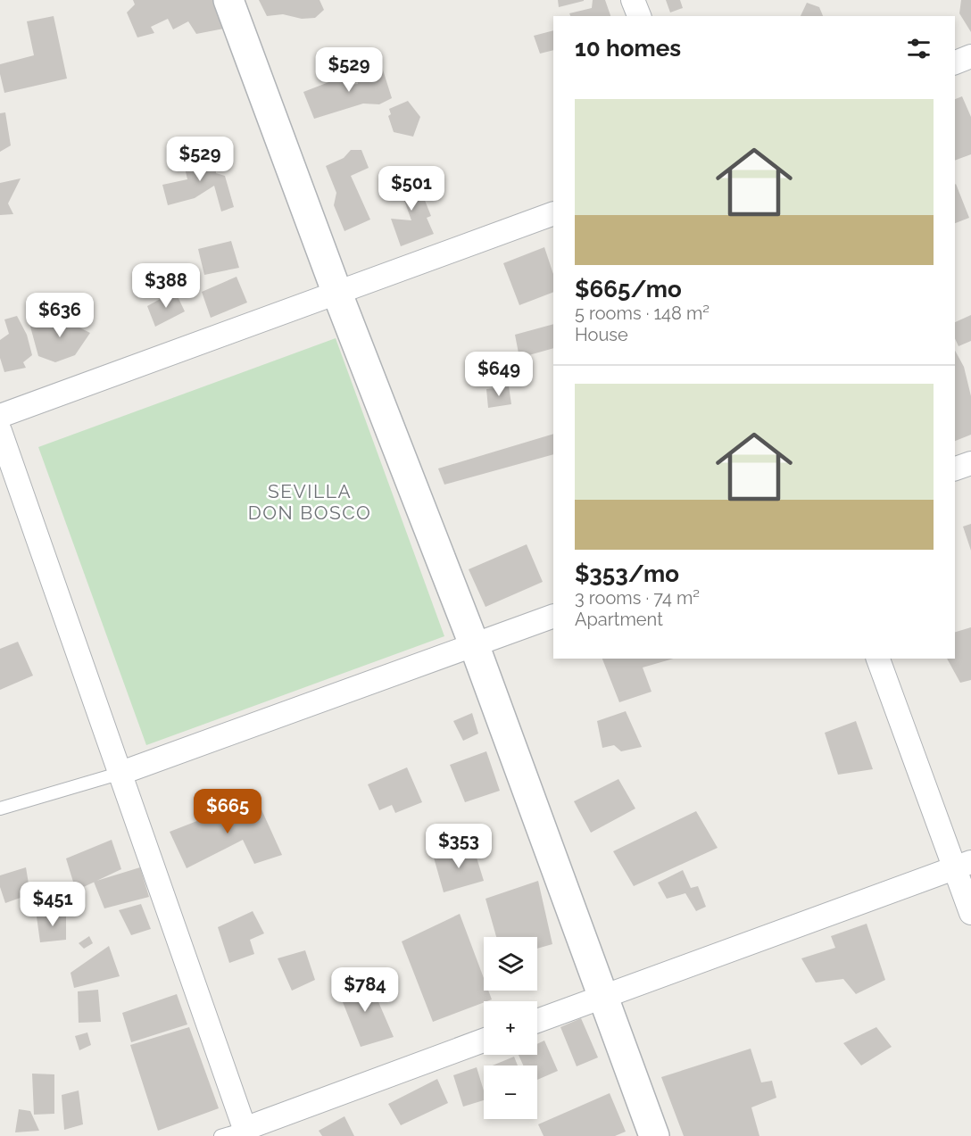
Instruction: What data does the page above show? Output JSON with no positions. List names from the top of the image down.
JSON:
{
  "districts": ["SEVILLA DON BOSCO"],
  "page": {
    "heading": "10 homes",
    "price": [
      "$529",
      "$529",
      "$501",
      "$388",
      "$636",
      "$649",
      "$665",
      "$353",
      "$451",
      "$784"
    ],
    "list": [
      {
        "name": "$665/mo",
        "note": "5 rooms · 148 m² · House"
      },
      {
        "name": "$353/mo",
        "note": "3 rooms · 74 m² · Apartment"
      }
    ],
    "map_buttons": ["+", "−"]
  }
}
